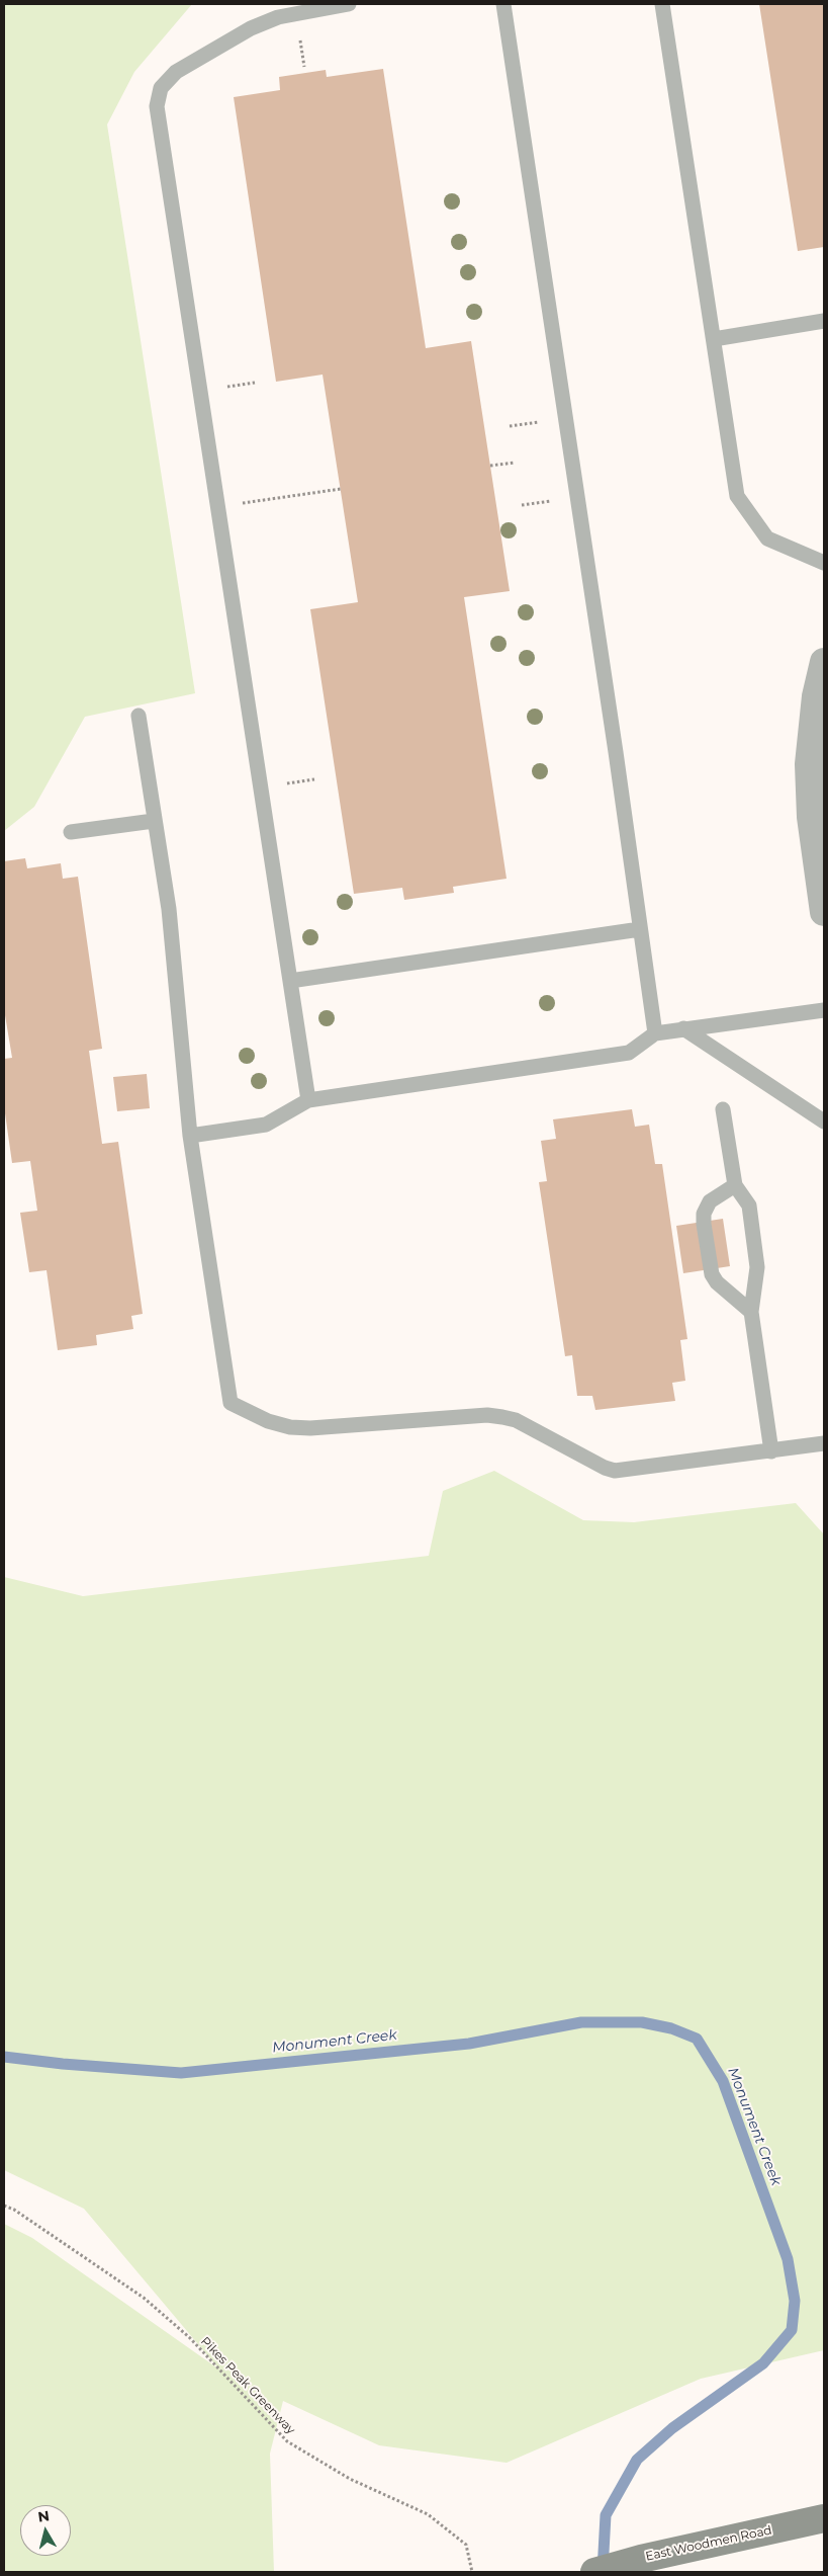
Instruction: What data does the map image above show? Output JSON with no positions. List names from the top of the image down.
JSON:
{
  "streets": {
    "main road": ["East Woodmen Road"],
    "path": ["Pikes Peak Greenway"]
  },
  "water": ["Monument Creek"],
  "north": "top"
}
